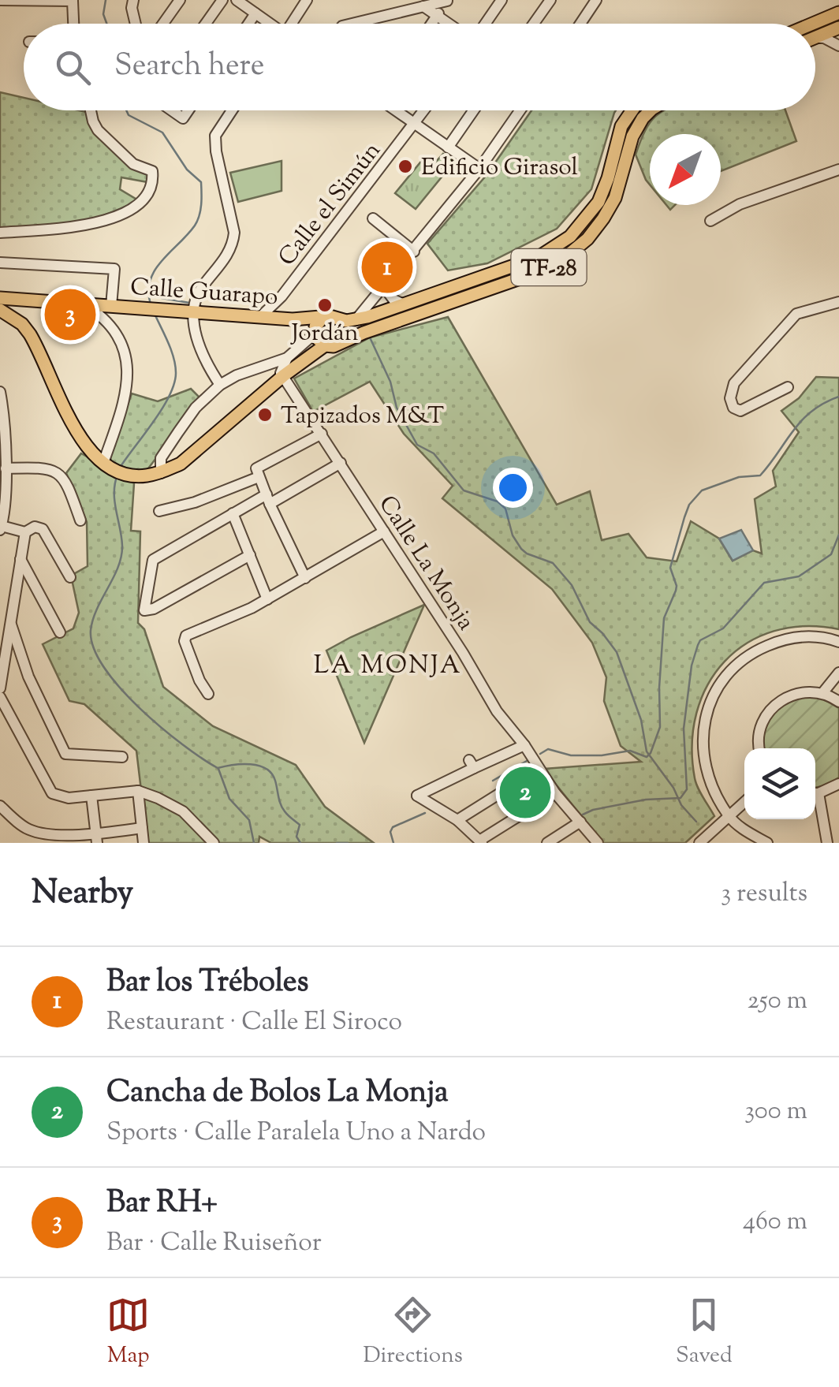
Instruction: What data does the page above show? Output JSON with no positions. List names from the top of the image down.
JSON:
{
  "streets": {
    "main road": ["TF-28", "Calle Guarapo"],
    "street": ["Calle el Simún", "Calle La Monja"]
  },
  "crossings": [
    ["Calle el Simún", "Calle Guarapo"],
    ["TF-28", "Calle Guarapo"],
    ["TF-28", "Calle La Monja"]
  ],
  "districts": ["LA MONJA"],
  "places": ["Edificio Girasol", "Jordán", "Tapizados M&T"],
  "north": "bottom left",
  "page": {
    "search": "Search here",
    "pins": ["1", "3", "2"],
    "heading": ["Nearby", "3 results"],
    "list": [
      {
        "mark": "1",
        "name": "Bar los Tréboles",
        "note": "Restaurant · Calle El Siroco",
        "value": "250 m"
      },
      {
        "mark": "2",
        "name": "Cancha de Bolos La Monja",
        "note": "Sports · Calle Paralela Uno a Nardo",
        "value": "300 m"
      },
      {
        "mark": "3",
        "name": "Bar RH+",
        "note": "Bar · Calle Ruiseñor",
        "value": "460 m"
      }
    ],
    "nav": ["Map", "Directions", "Saved"]
  }
}
